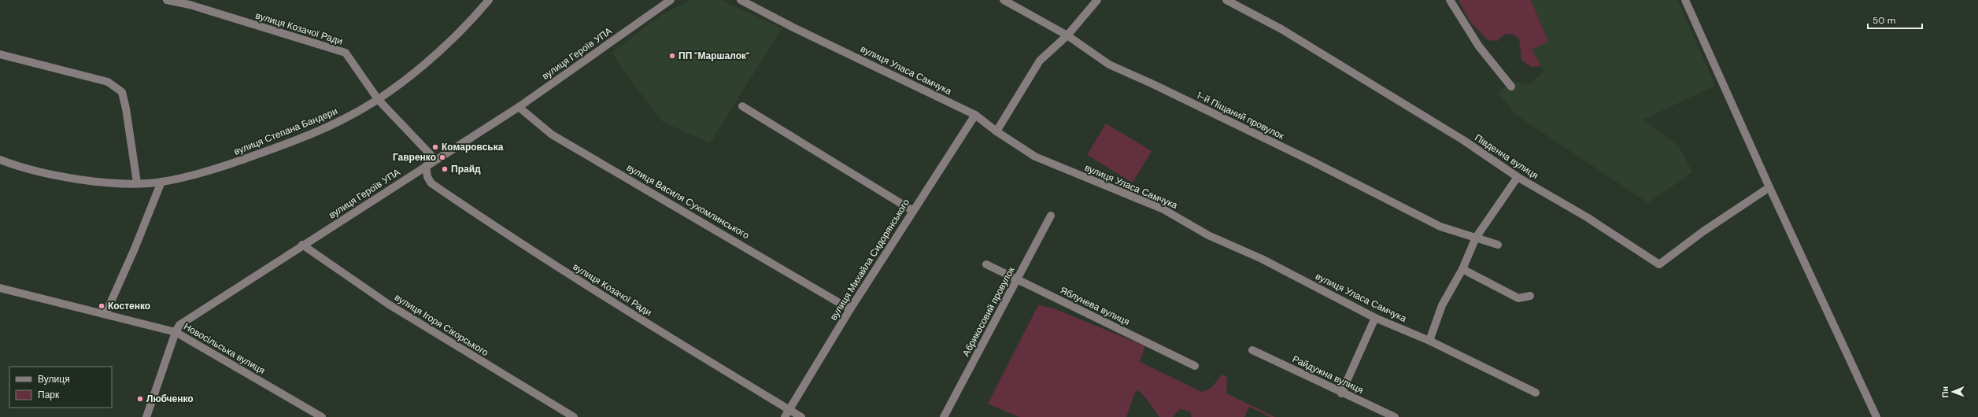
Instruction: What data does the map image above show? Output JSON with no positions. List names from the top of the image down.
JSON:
{
  "streets": {
    "street": [
      "вулиця Козачої Ради",
      "вулиця Героїв УПА",
      "вулиця Уласа Самчука",
      "1-й Піщаний провулок",
      "вулиця Степана Бандери",
      "Південна вулиця",
      "вулиця Василя Сухомлинського",
      "вулиця Михайла Сидорянського",
      "Яблунева вулиця",
      "Абрикосовий провулок",
      "вулиця Ігоря Сікорського",
      "Новосільська вулиця",
      "Райдужна вулиця"
    ]
  },
  "crossings": [
    ["вулиця Козачої Ради", "вулиця Героїв УПА"],
    ["вулиця Козачої Ради", "вулиця Степана Бандери"],
    ["вулиця Козачої Ради", "вулиця Михайла Сидорянського"],
    ["вулиця Героїв УПА", "вулиця Василя Сухомлинського"],
    ["вулиця Героїв УПА", "вулиця Ігоря Сікорського"],
    ["вулиця Героїв УПА", "Новосільська вулиця"],
    ["вулиця Уласа Самчука", "вулиця Михайла Сидорянського"],
    ["вулиця Василя Сухомлинського", "вулиця Михайла Сидорянського"],
    ["Яблунева вулиця", "Абрикосовий провулок"]
  ],
  "places": [
    "ПП \"Маршалок\"",
    "Комаровська",
    "Гавренко",
    "Прайд",
    "Костенко",
    "Любченко"
  ],
  "legend": ["Вулиця", "Парк"],
  "scale_bar": "50 m",
  "north": "left"
}
